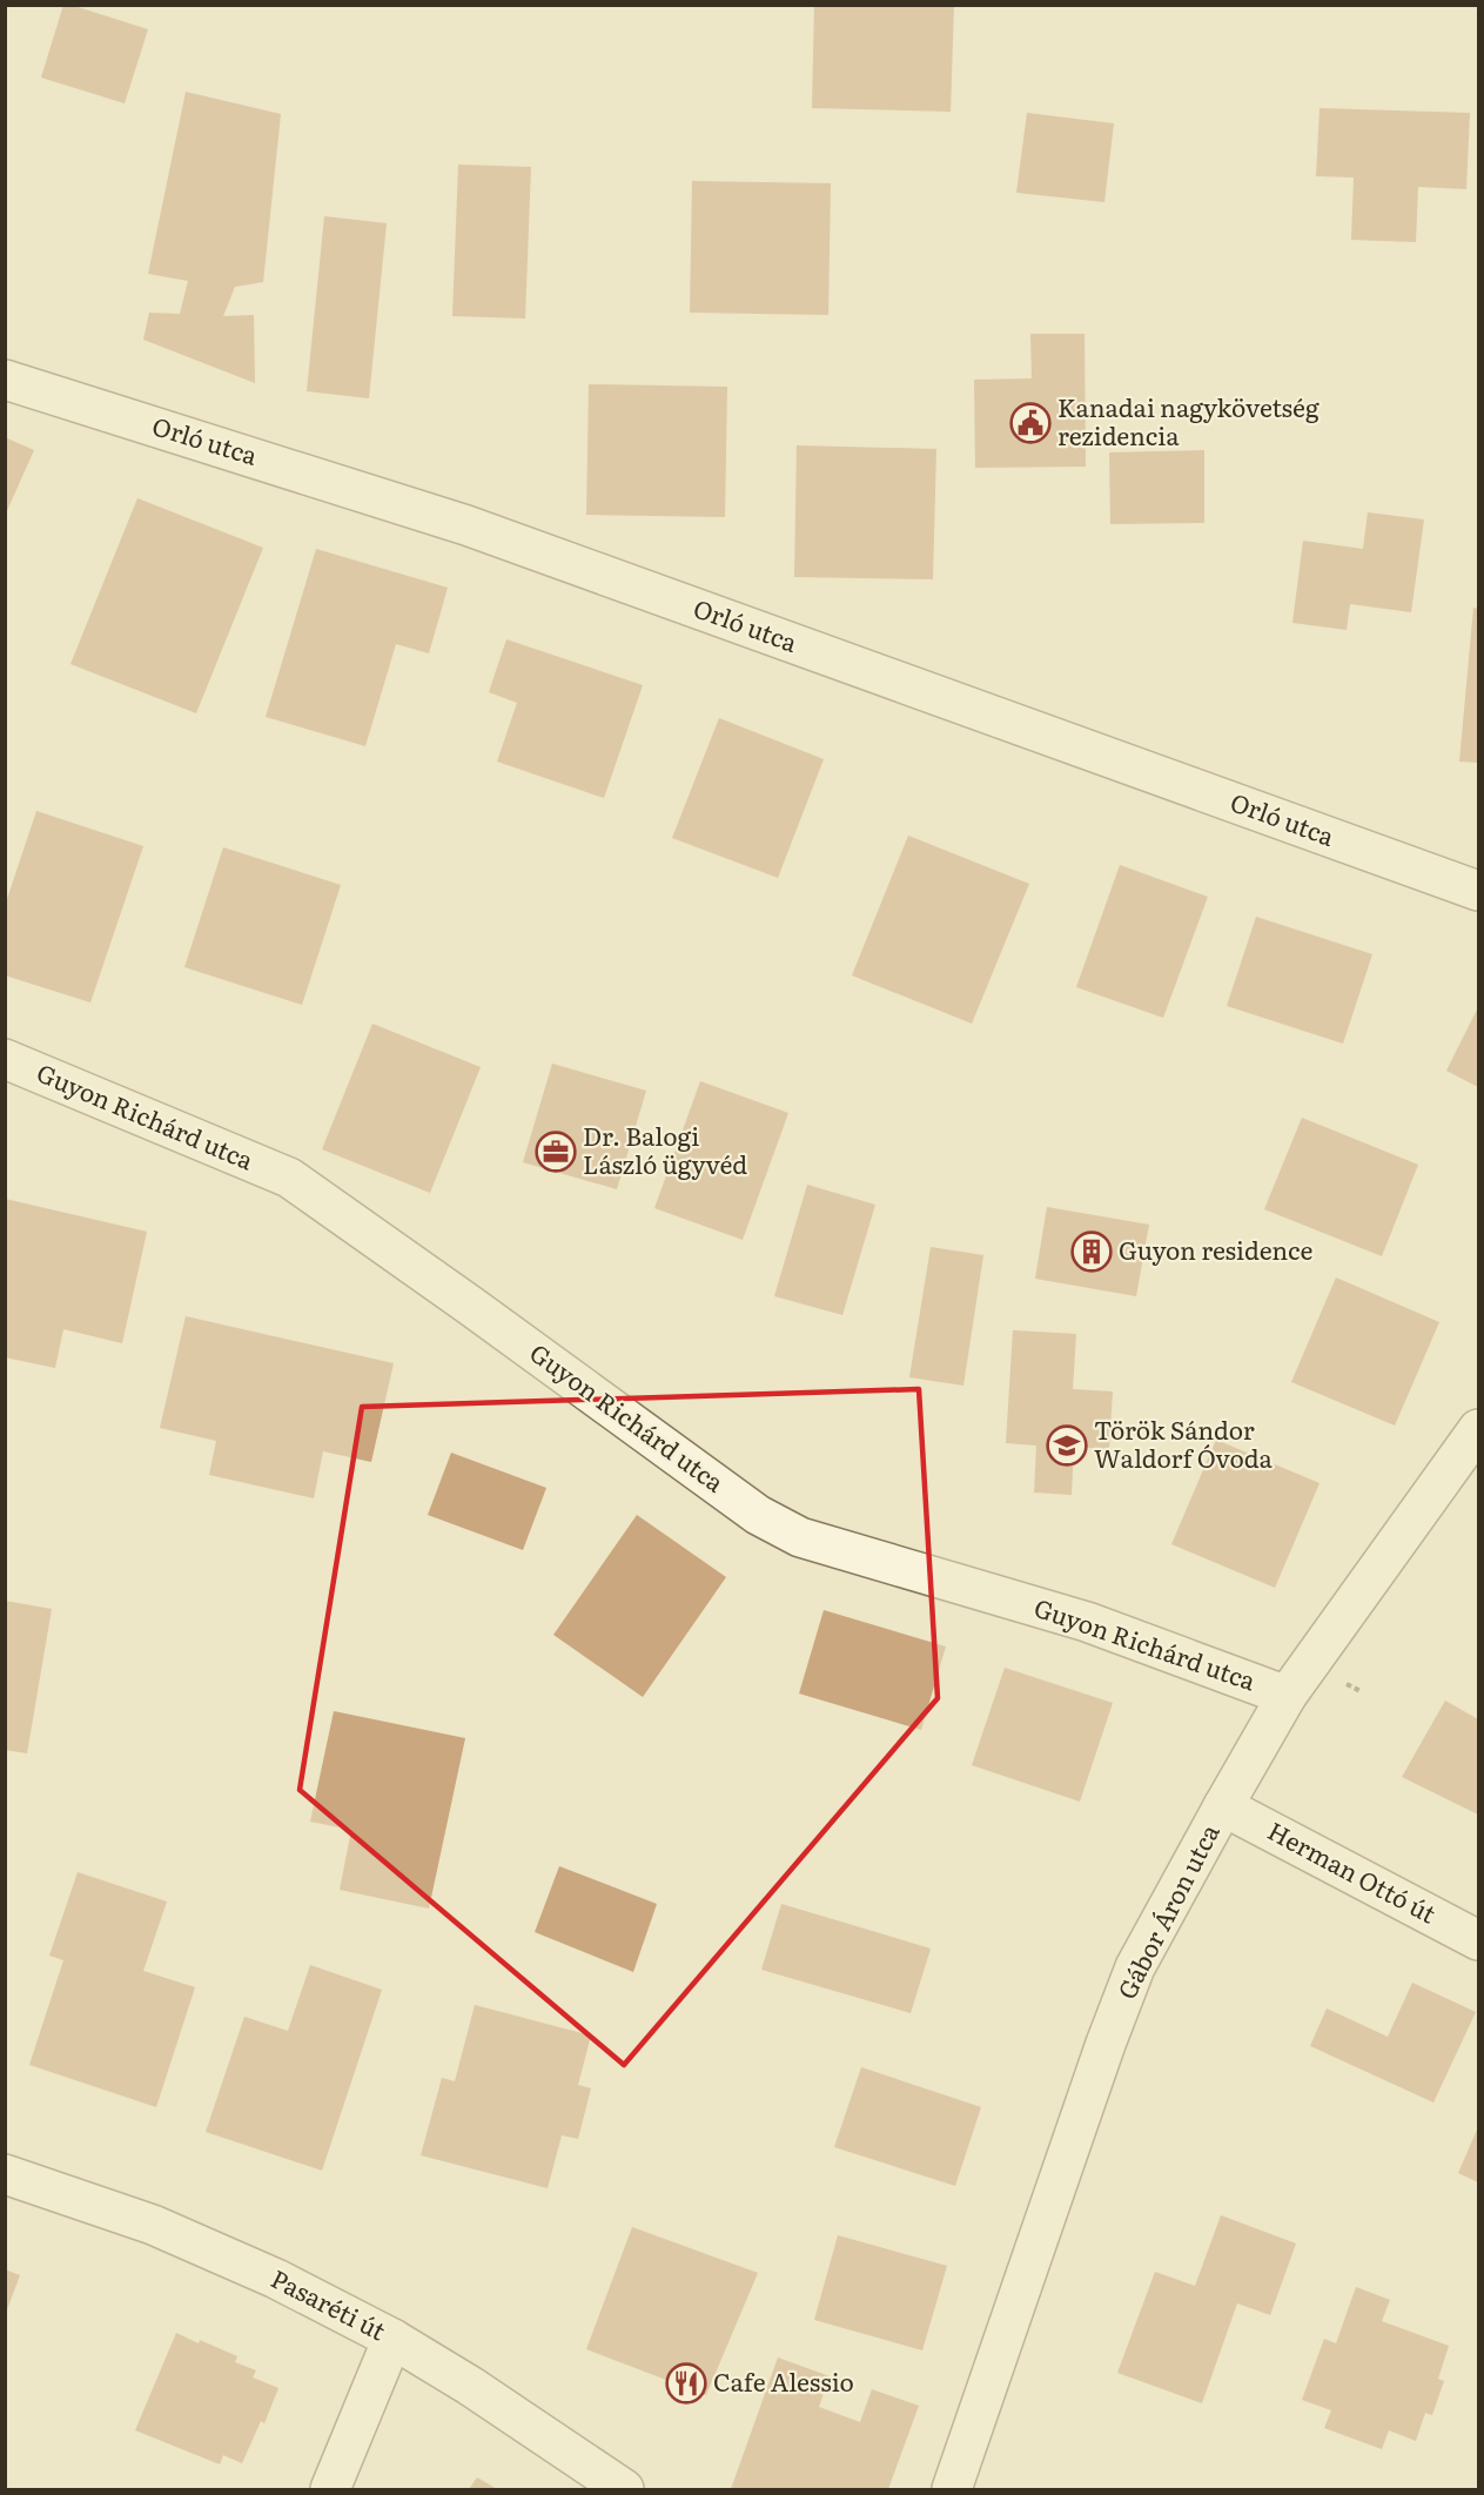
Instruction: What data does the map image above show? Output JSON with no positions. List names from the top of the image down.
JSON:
{
  "streets": {
    "street": [
      "Orló utca",
      "Guyon Richárd utca",
      "Herman Ottó út",
      "Gábor Áron utca",
      "Pasaréti út"
    ]
  },
  "crossings": [
    ["Guyon Richárd utca", "Gábor Áron utca"],
    ["Herman Ottó út", "Gábor Áron utca"]
  ],
  "places": {
    "public building": ["Kanadai nagykövetség rezidencia"],
    "office": ["Dr. Balogi László ügyvéd"],
    "building": ["Guyon residence"],
    "school or university": ["Török Sándor Waldorf Óvoda"],
    "restaurant": ["Cafe Alessio"]
  }
}
